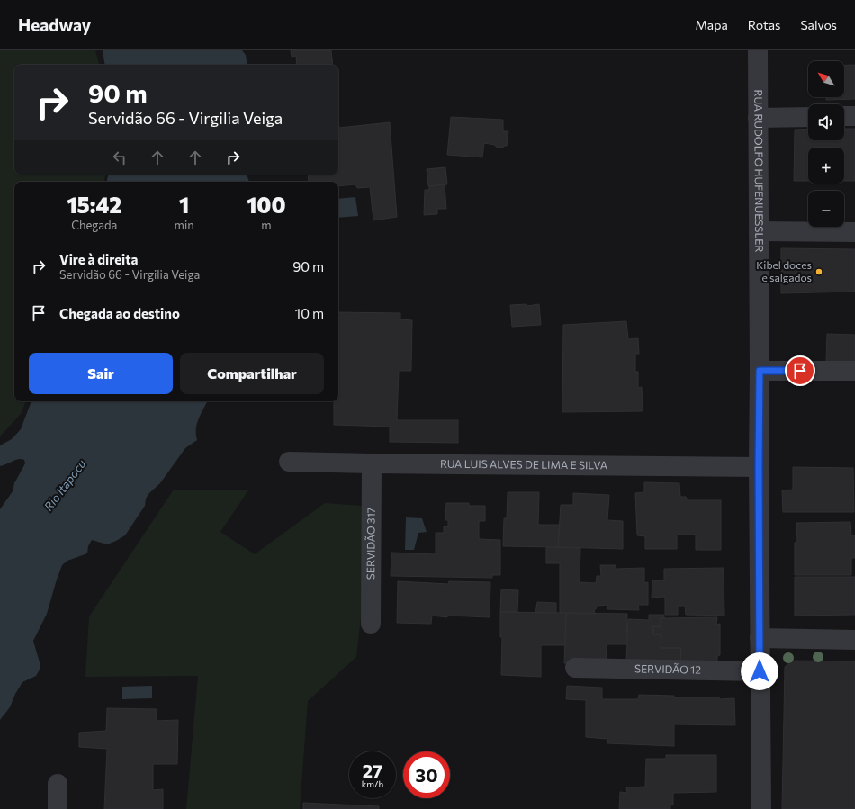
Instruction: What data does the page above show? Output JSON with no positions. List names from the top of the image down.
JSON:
{
  "streets": {
    "street": [
      "RUA RUDOLFO HUFENUESSLER",
      "RUA LUIS ALVES DE LIMA E SILVA",
      "SERVIDÃO 317",
      "SERVIDÃO 12"
    ]
  },
  "crossings": [
    ["RUA RUDOLFO HUFENUESSLER", "RUA LUIS ALVES DE LIMA E SILVA"],
    ["RUA RUDOLFO HUFENUESSLER", "SERVIDÃO 12"],
    ["RUA LUIS ALVES DE LIMA E SILVA", "SERVIDÃO 317"]
  ],
  "water": ["Rio Itapocu"],
  "places": ["Kibel doces e salgados"],
  "north": "top left",
  "page": {
    "header": "Headway",
    "nav": ["Mapa", "Rotas", "Salvos"],
    "map_buttons": ["+", "−"],
    "turn": ["90 m", "Servidão 66 - Virgilia Veiga"],
    "eta": [
      "15:42",
      "Chegada",
      "1",
      "min",
      "100",
      "m"
    ],
    "list": [
      {
        "name": "Vire à direita",
        "note": "Servidão 66 - Virgilia Veiga",
        "value": "90 m"
      },
      {
        "name": "Chegada ao destino",
        "value": "10 m"
      }
    ],
    "buttons": ["Sair", "Compartilhar"],
    "speed": "27 km/h",
    "limit": "30"
  }
}
